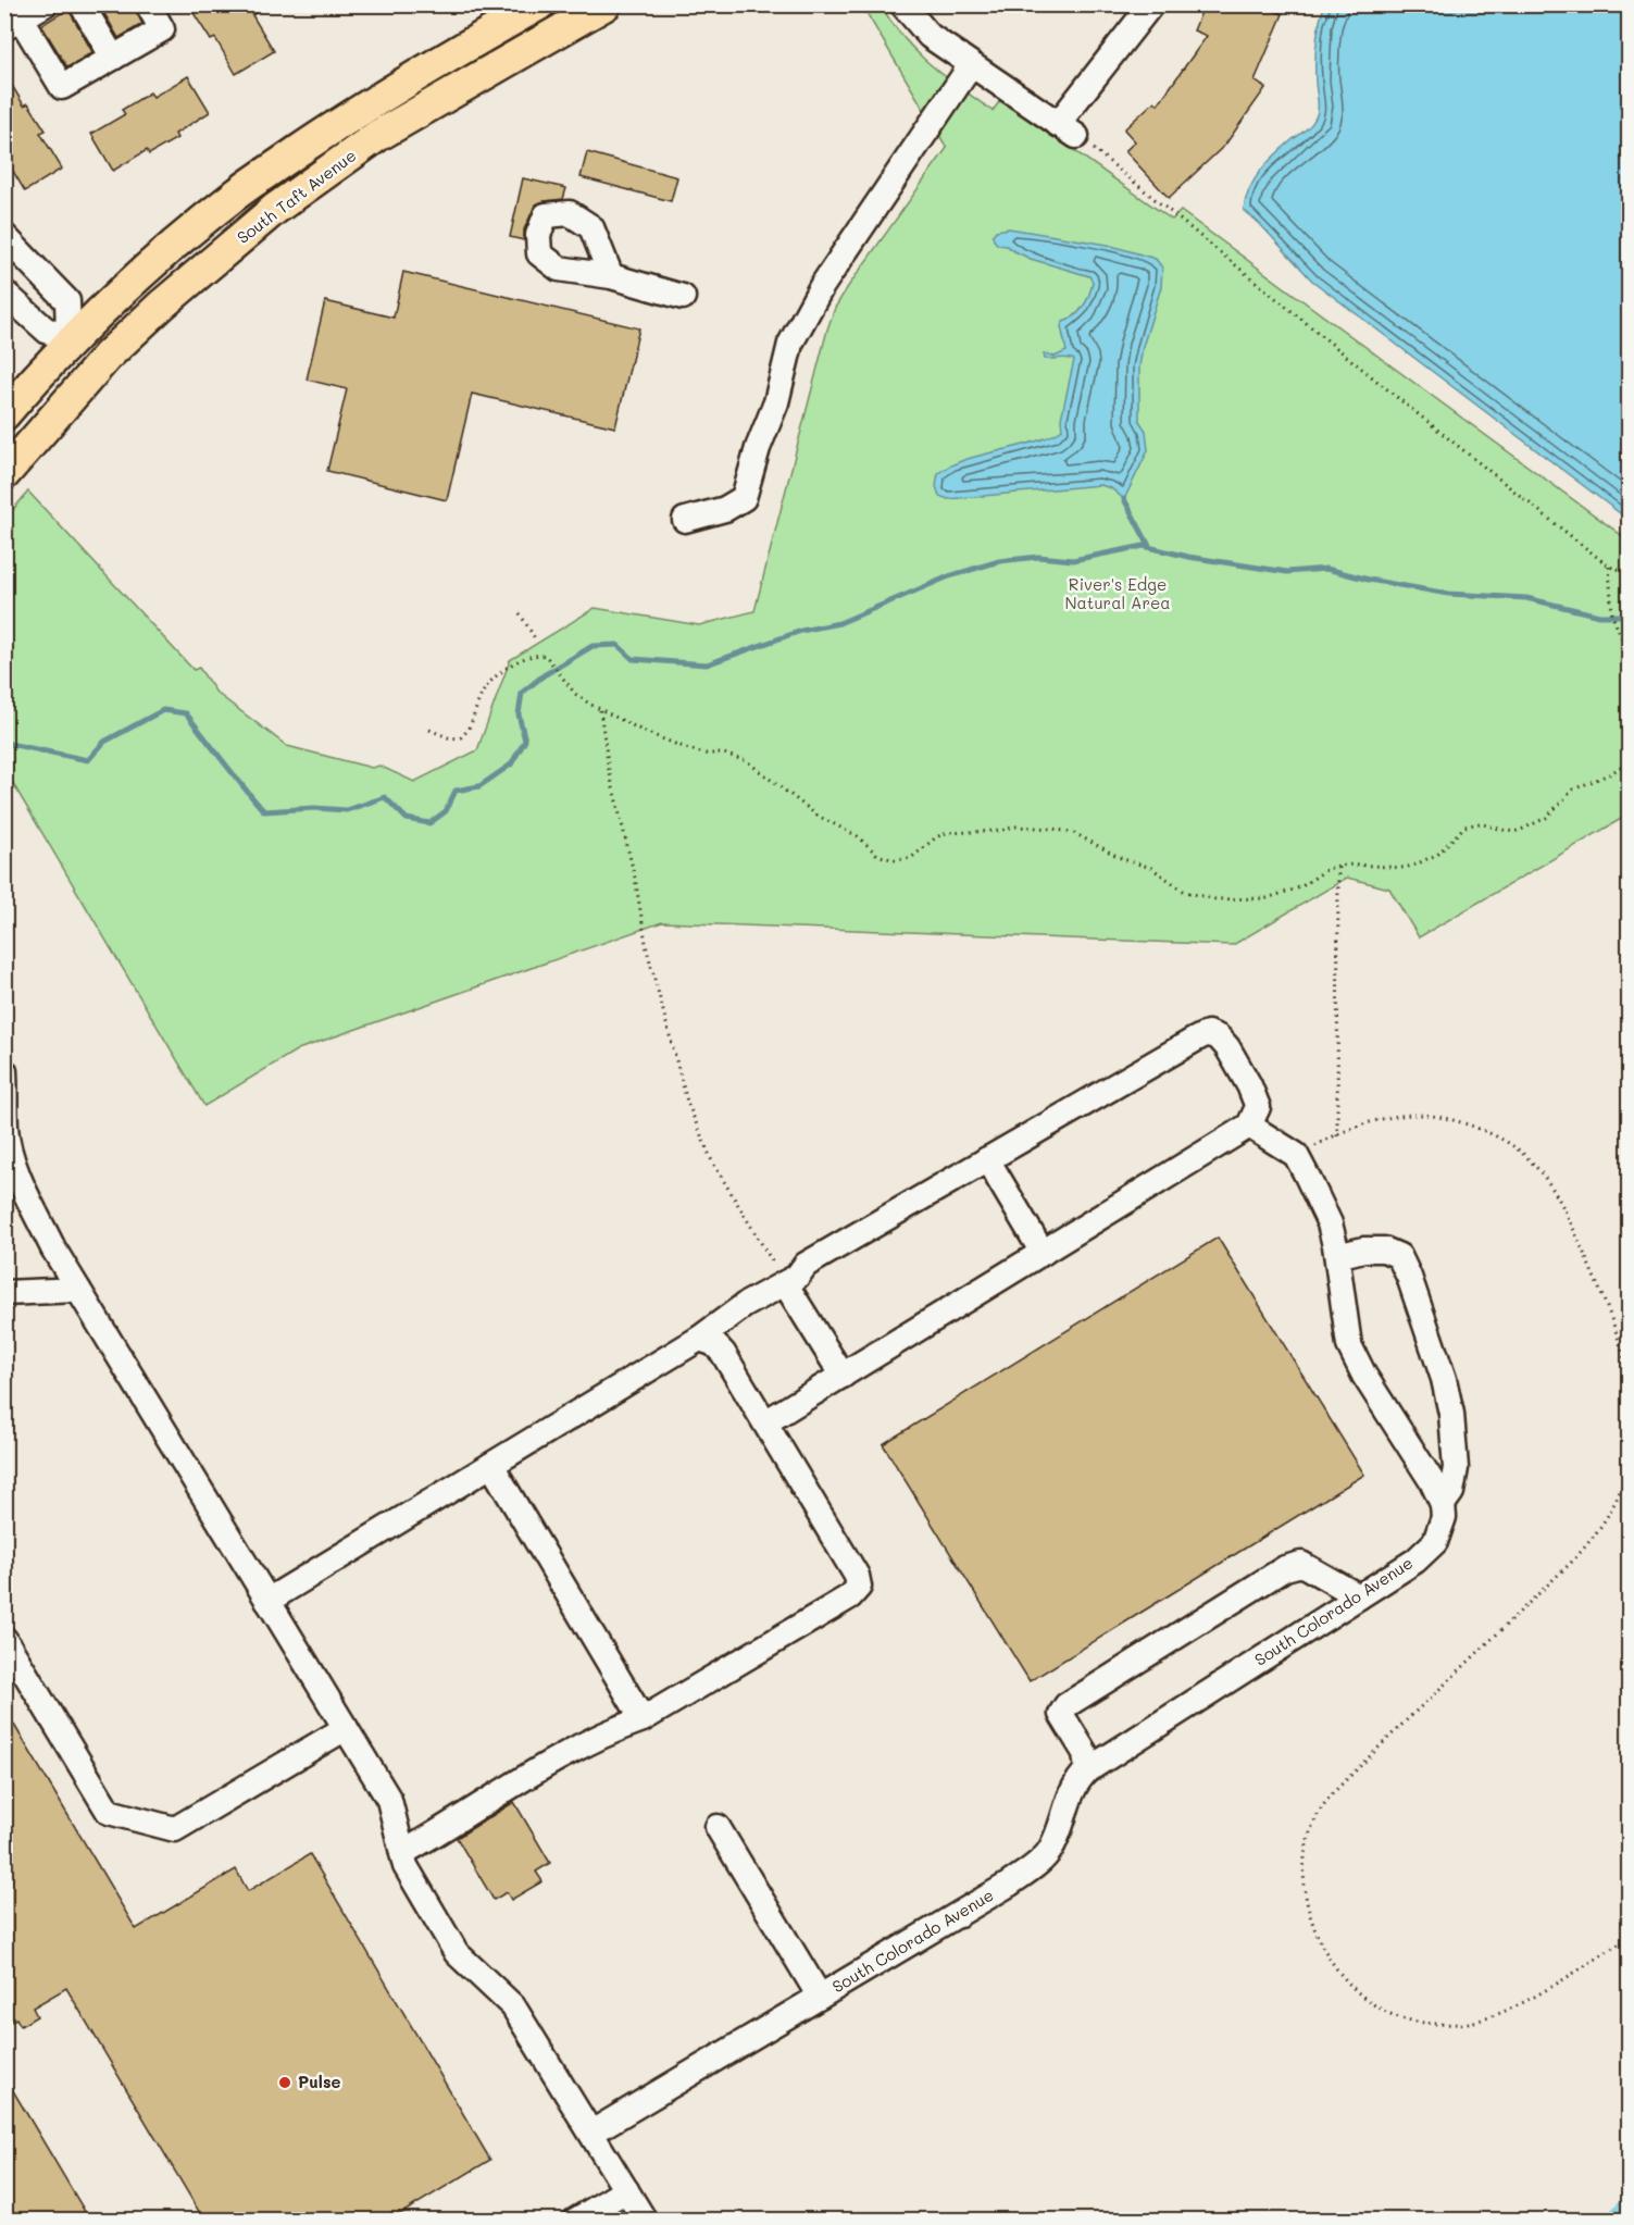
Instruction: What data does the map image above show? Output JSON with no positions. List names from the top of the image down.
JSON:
{
  "streets": {
    "main road": ["South Taft Avenue"],
    "street": ["South Colorado Avenue"]
  },
  "parks": ["River's Edge Natural Area"],
  "places": ["Pulse"]
}
